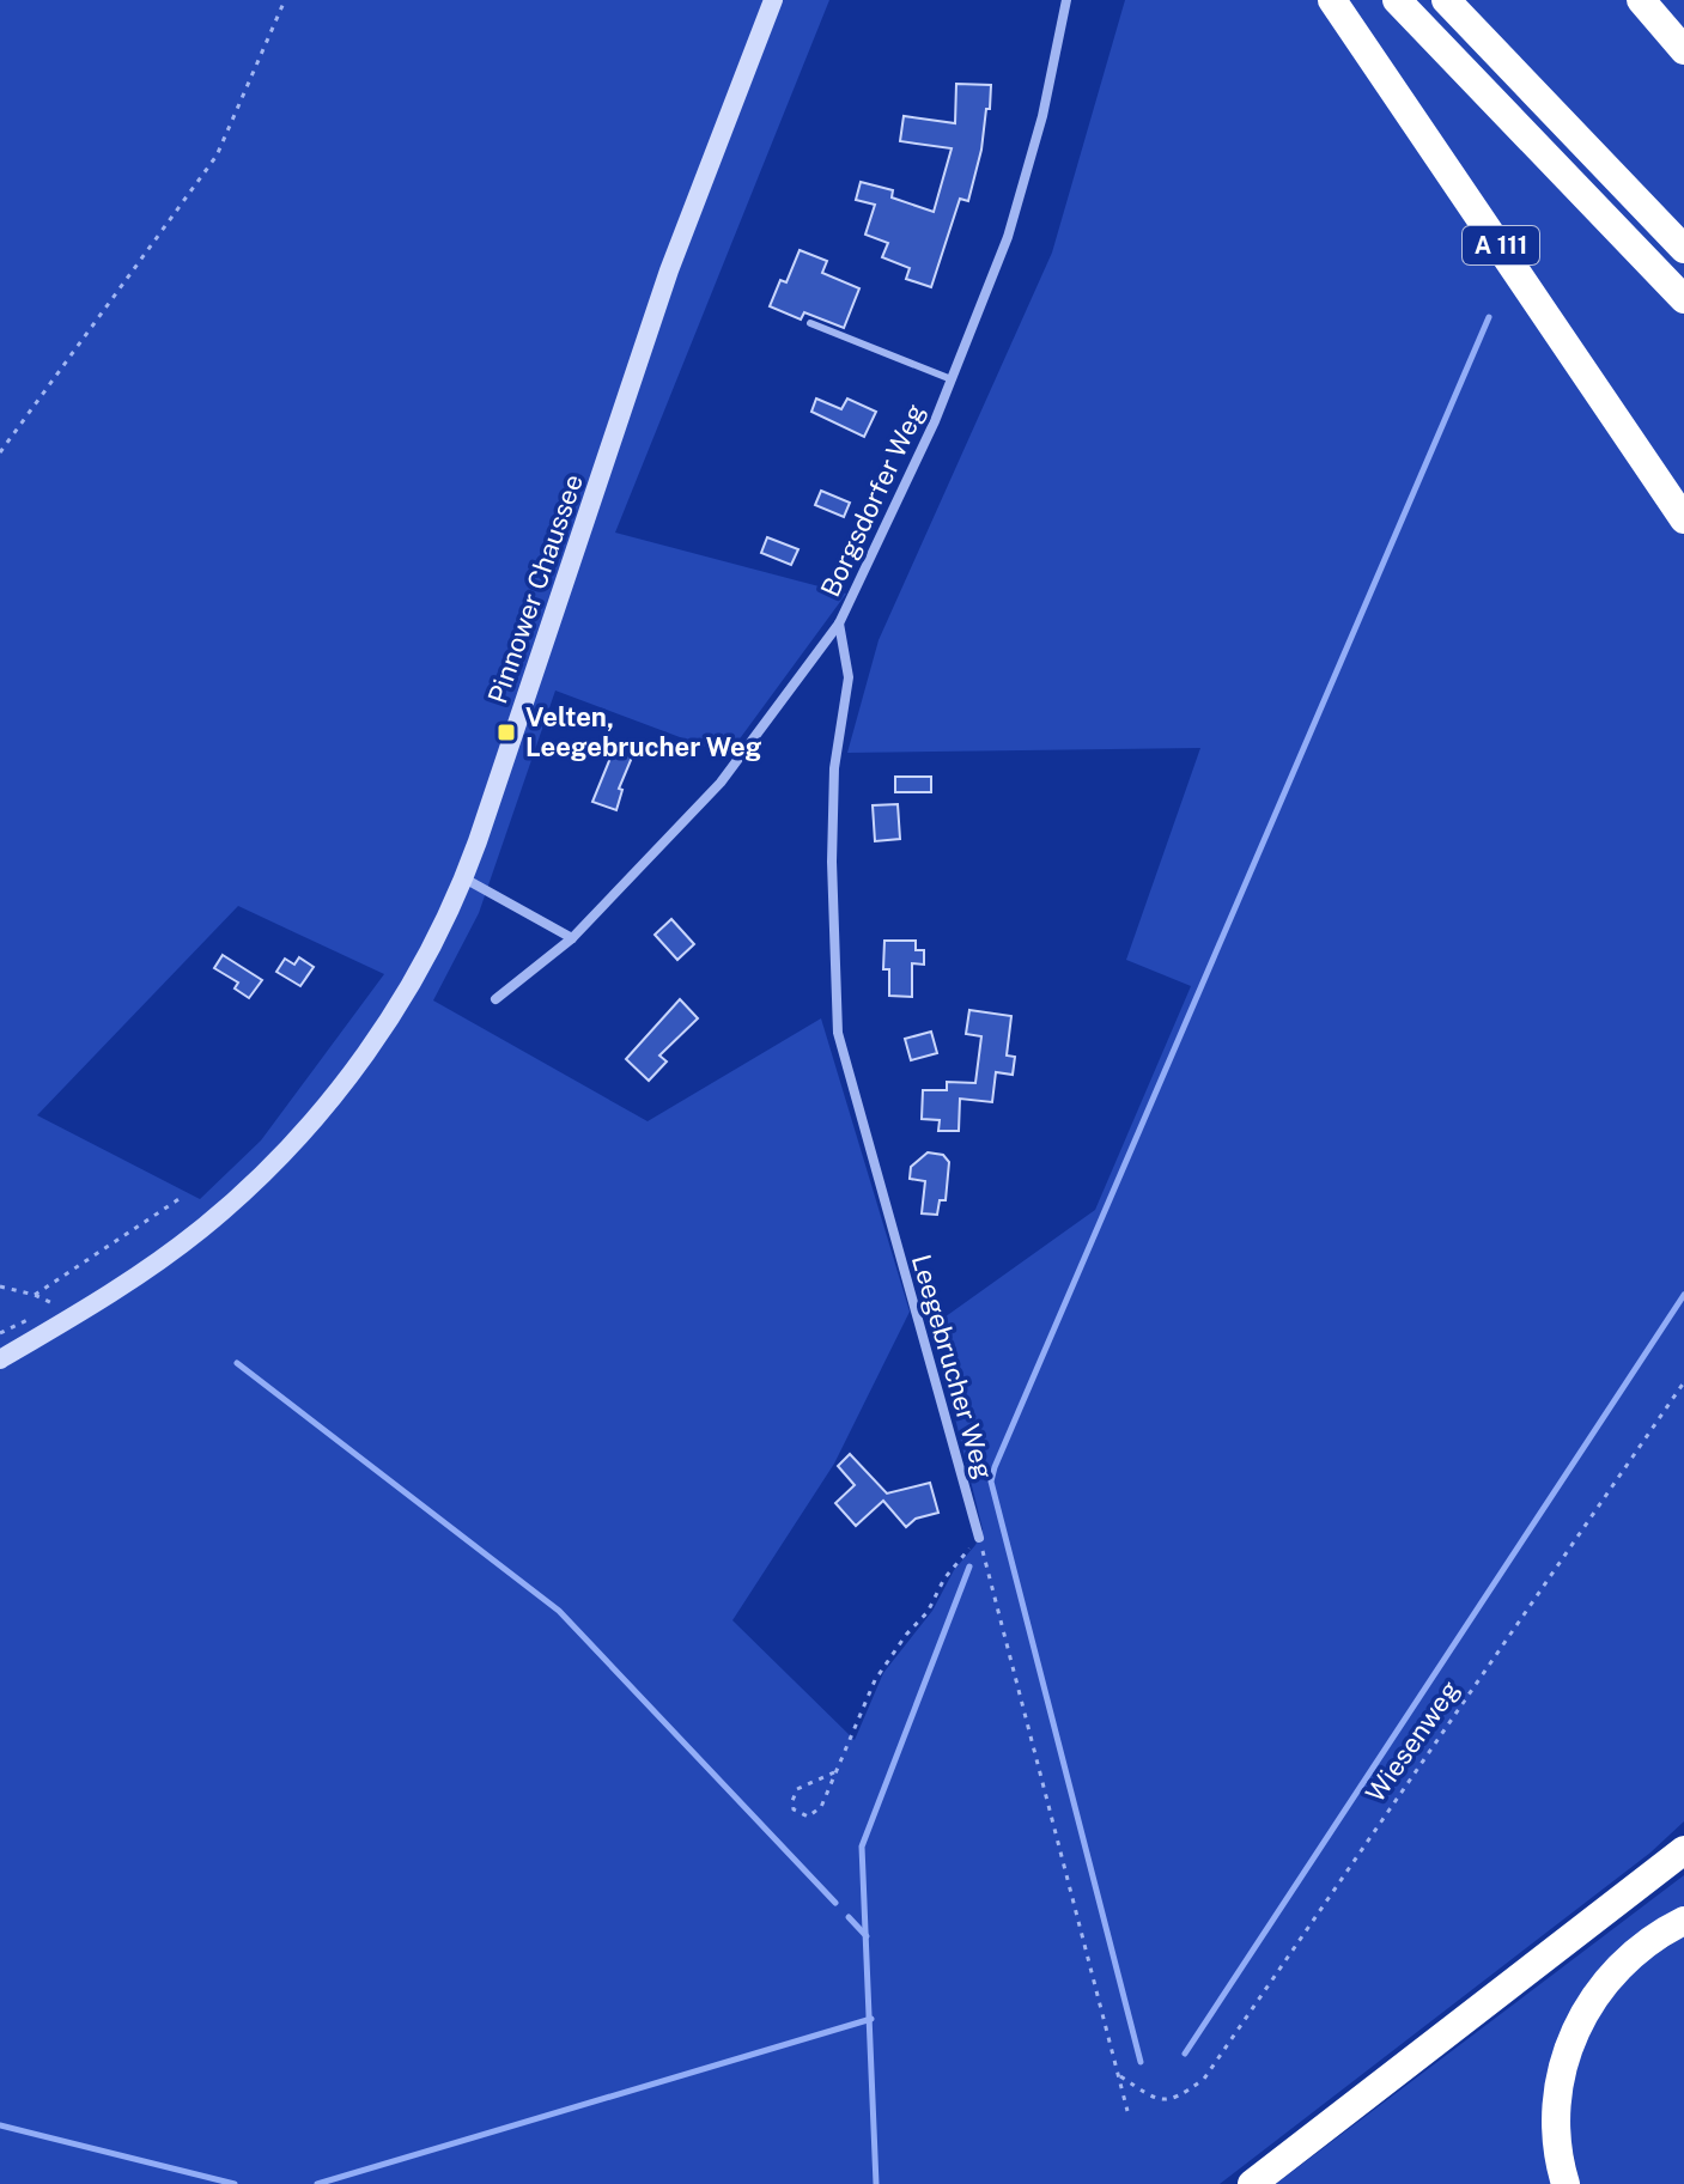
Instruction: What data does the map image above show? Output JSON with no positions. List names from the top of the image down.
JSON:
{
  "streets": {
    "highway": ["A 111"],
    "main road": ["Pinnower Chaussee"],
    "street": ["Borgsdorfer Weg", "Leegebrucher Weg"],
    "path": ["Wiesenweg"]
  },
  "crossings": [
    ["Borgsdorfer Weg", "Leegebrucher Weg"]
  ],
  "places": {
    "transit": ["Velten, Leegebrucher Weg"]
  }
}
